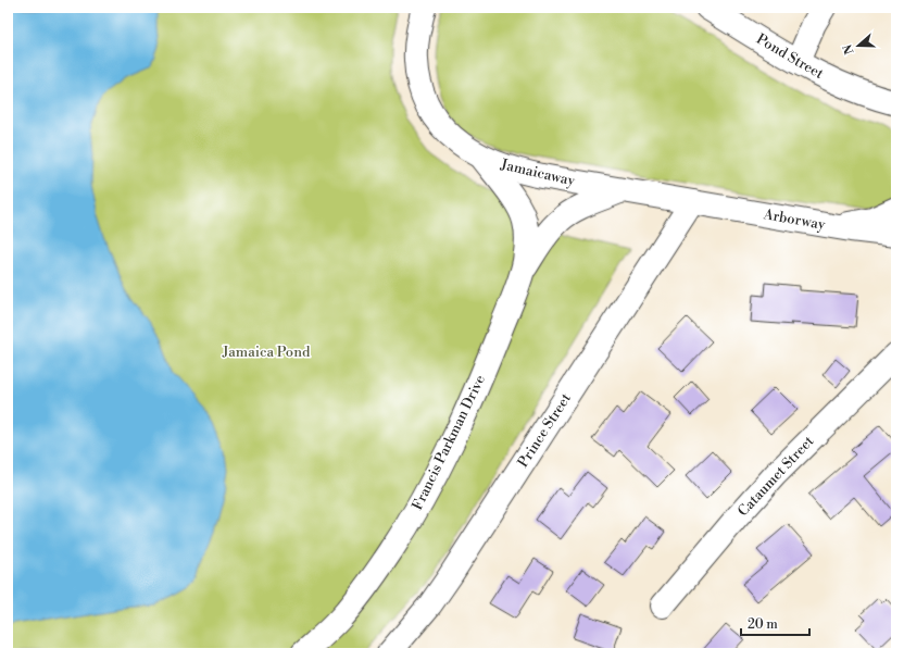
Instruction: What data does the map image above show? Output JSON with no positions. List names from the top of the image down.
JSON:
{
  "streets": {
    "main road": [
      "Pond Street",
      "Jamaicaway",
      "Arborway",
      "Prince Street",
      "Francis Parkman Drive",
      "Cataumet Street"
    ]
  },
  "crossings": [
    ["Jamaicaway", "Arborway"],
    ["Jamaicaway", "Prince Street"],
    ["Jamaicaway", "Francis Parkman Drive"],
    ["Arborway", "Prince Street"]
  ],
  "parks": ["Jamaica Pond"],
  "scale_bar": "20 m",
  "north": "left"
}
